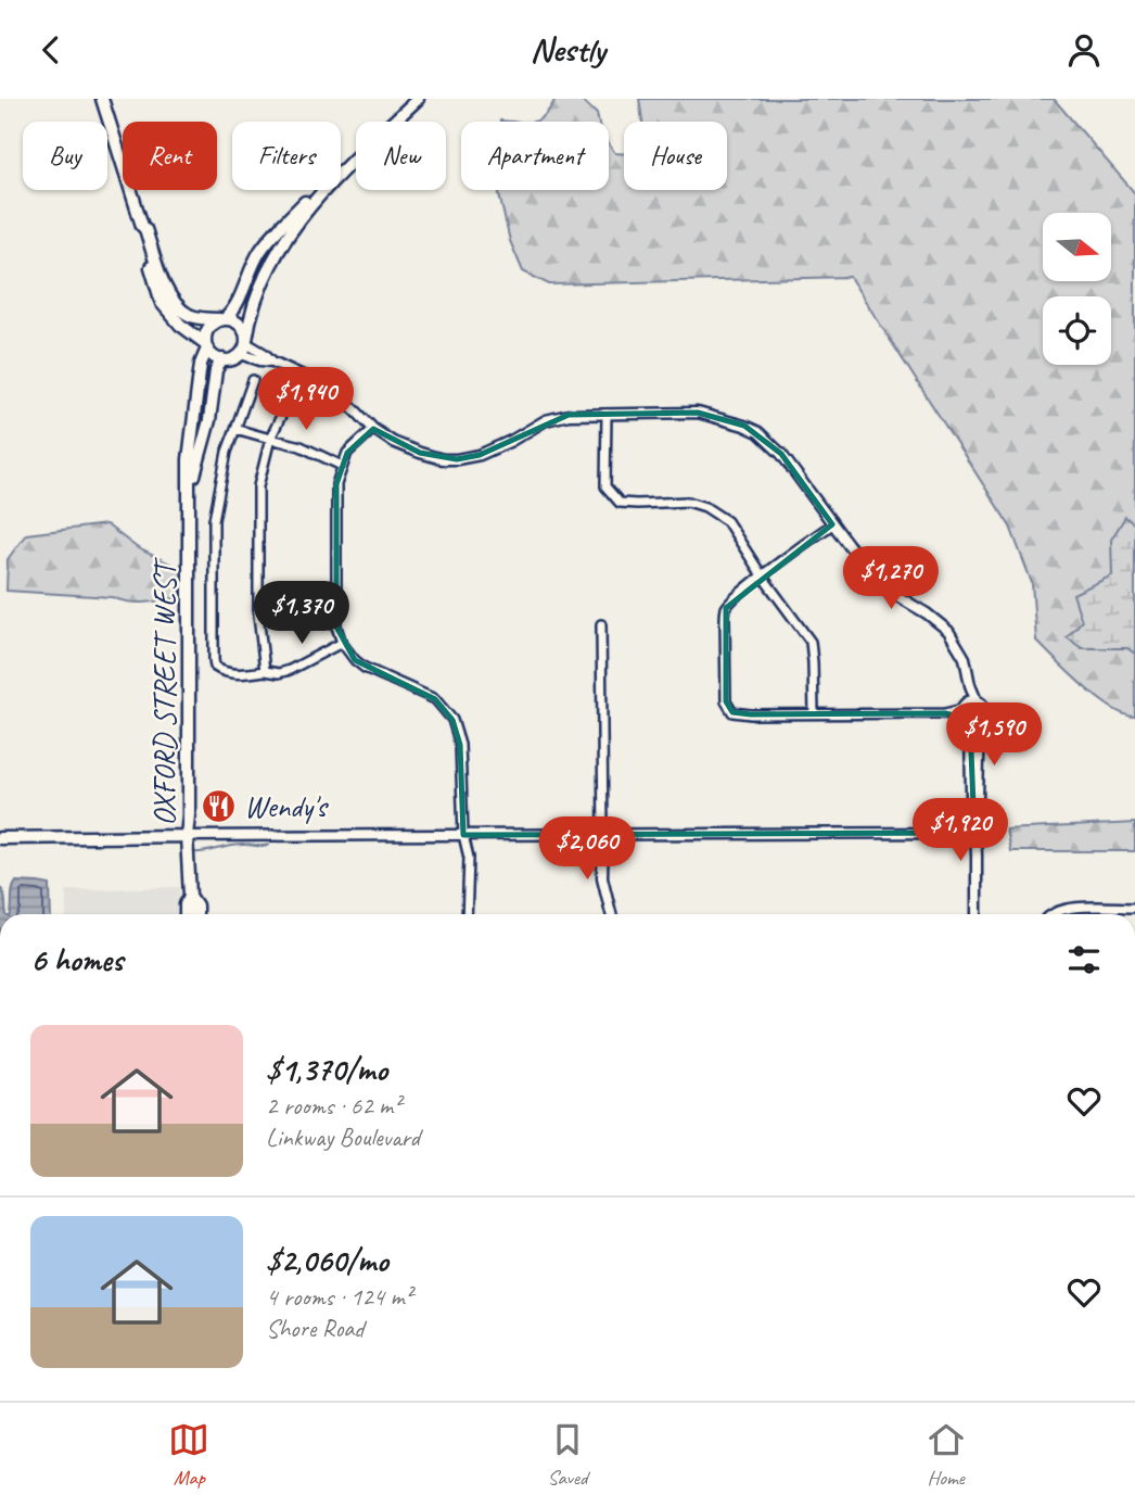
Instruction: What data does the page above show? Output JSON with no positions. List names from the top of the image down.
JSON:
{
  "streets": {
    "main road": ["OXFORD STREET WEST"]
  },
  "places": {
    "restaurant": ["Wendy's"]
  },
  "north": "right",
  "page": {
    "header": "Nestly",
    "chip": [
      "Buy",
      "Rent",
      "Filters",
      "New",
      "Apartment",
      "House"
    ],
    "price": [
      "$1,940",
      "$1,270",
      "$1,370",
      "$1,590",
      "$1,920",
      "$2,060"
    ],
    "heading": "6 homes",
    "list": [
      {
        "name": "$1,370/mo",
        "note": "2 rooms · 62 m² · Linkway Boulevard"
      },
      {
        "name": "$2,060/mo",
        "note": "4 rooms · 124 m² · Shore Road"
      }
    ],
    "tabs": ["Map", "Saved", "Home"]
  }
}
